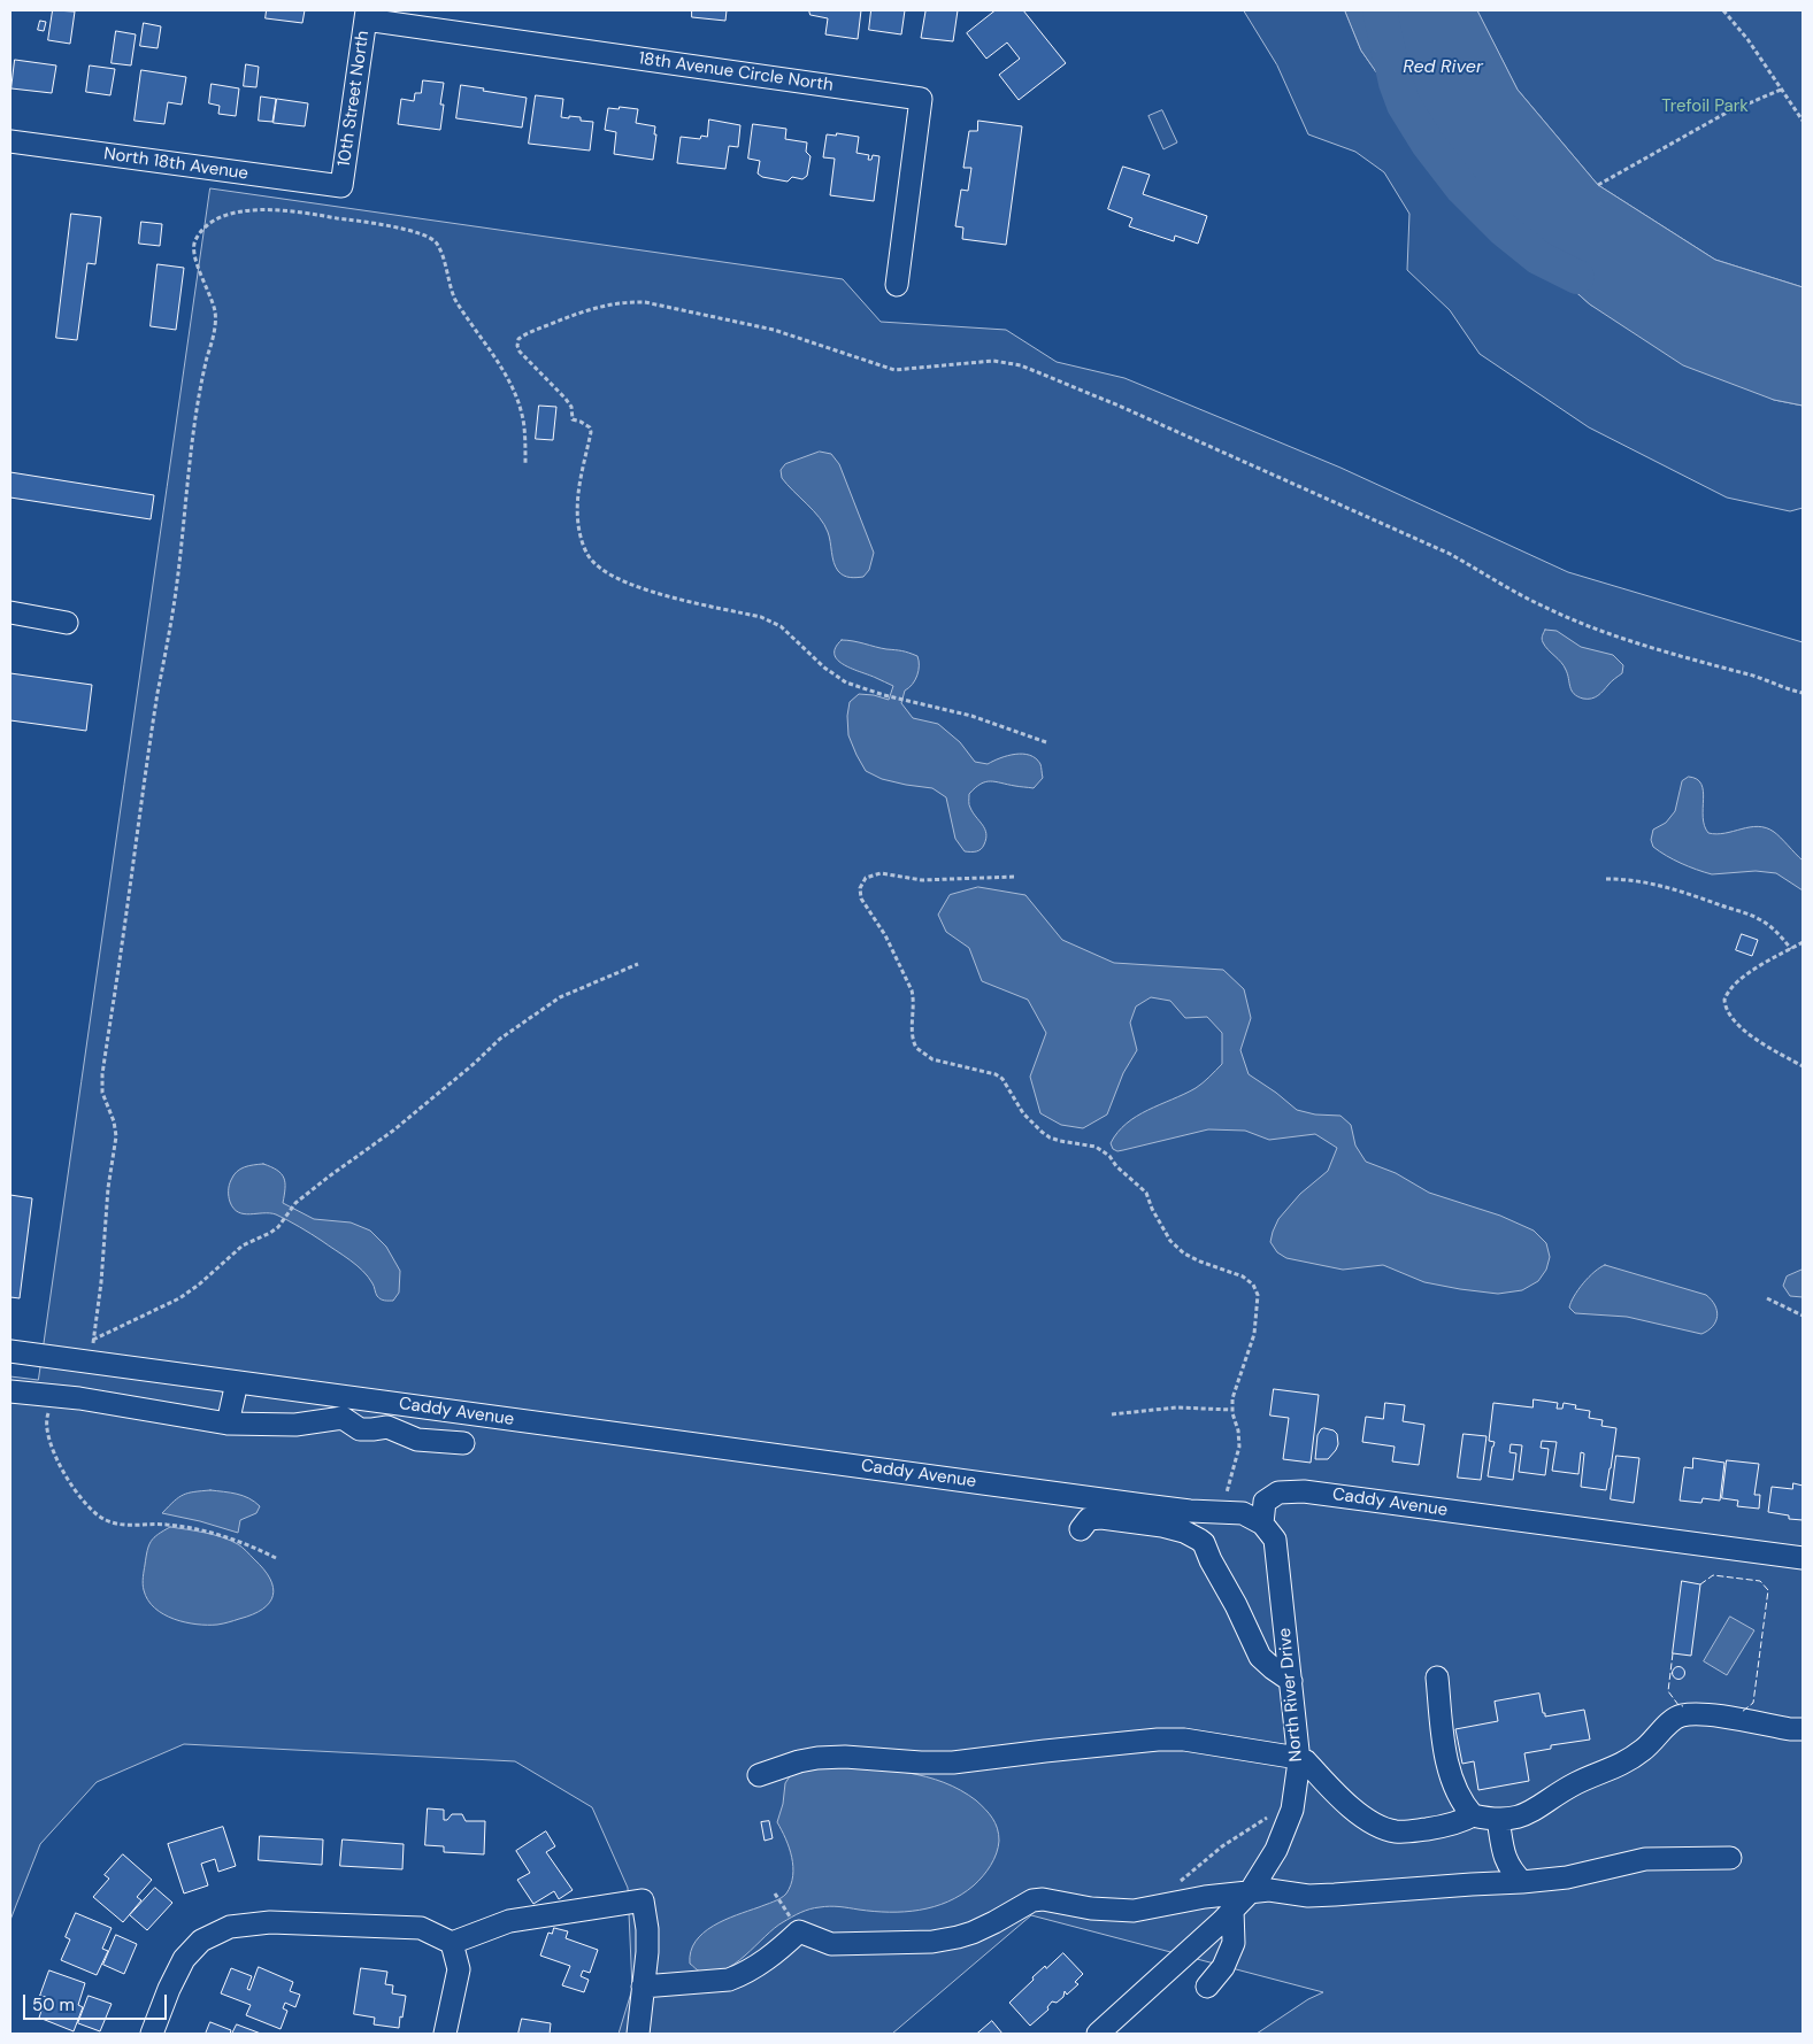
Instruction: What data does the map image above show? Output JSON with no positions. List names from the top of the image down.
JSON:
{
  "streets": {
    "street": [
      "18th Avenue Circle North",
      "10th Street North",
      "North 18th Avenue",
      "Caddy Avenue",
      "North River Drive"
    ]
  },
  "crossings": [
    ["18th Avenue Circle North", "10th Street North"],
    ["10th Street North", "North 18th Avenue"],
    ["Caddy Avenue", "North River Drive"]
  ],
  "water": ["Red River"],
  "parks": ["Trefoil Park"],
  "scale_bar": "50 m"
}
